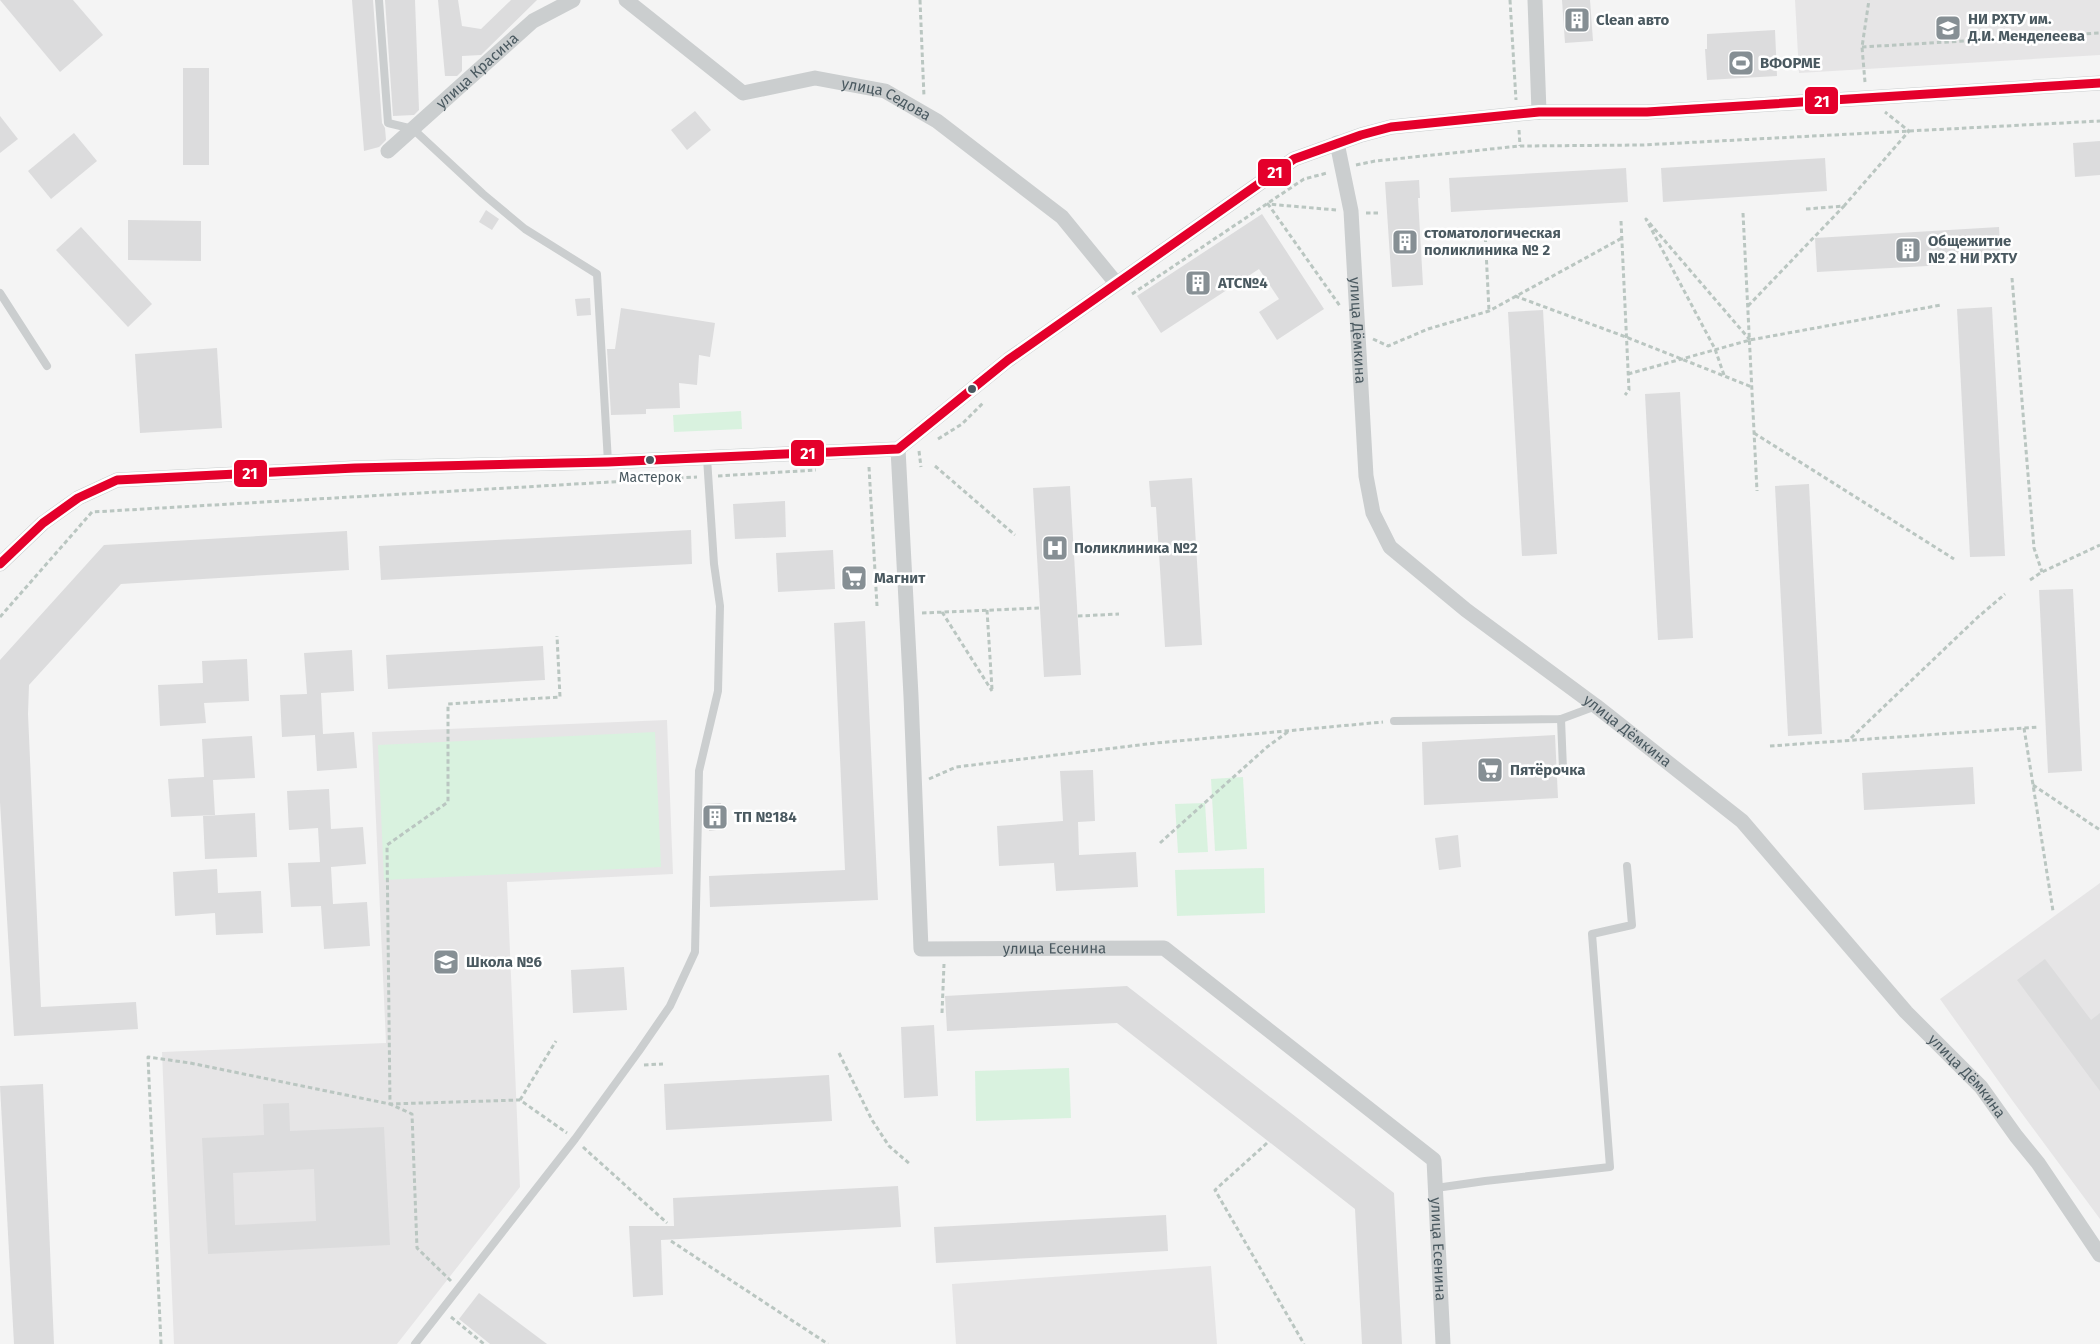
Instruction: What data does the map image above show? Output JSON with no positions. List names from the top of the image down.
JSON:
{
  "streets": {
    "street": [
      "улица Красина",
      "улица Седова",
      "улица Дёмкина",
      "улица Есенина"
    ]
  },
  "places": {
    "building": [
      "Сlean авто",
      "стоматологическая поликлиника № 2",
      "Общежитие № 2 НИ РХТУ",
      "АТС№4",
      "ТП №184"
    ],
    "school or university": ["НИ РХТУ им. Д.И. Менделеева", "Школа №6"],
    "sports": ["ВФОРМЕ"],
    "other": ["Мастерок"],
    "hospital": ["Поликлиника №2"],
    "supermarket": ["Магнит", "Пятёрочка"]
  },
  "lines": ["transit line 21"]
}
